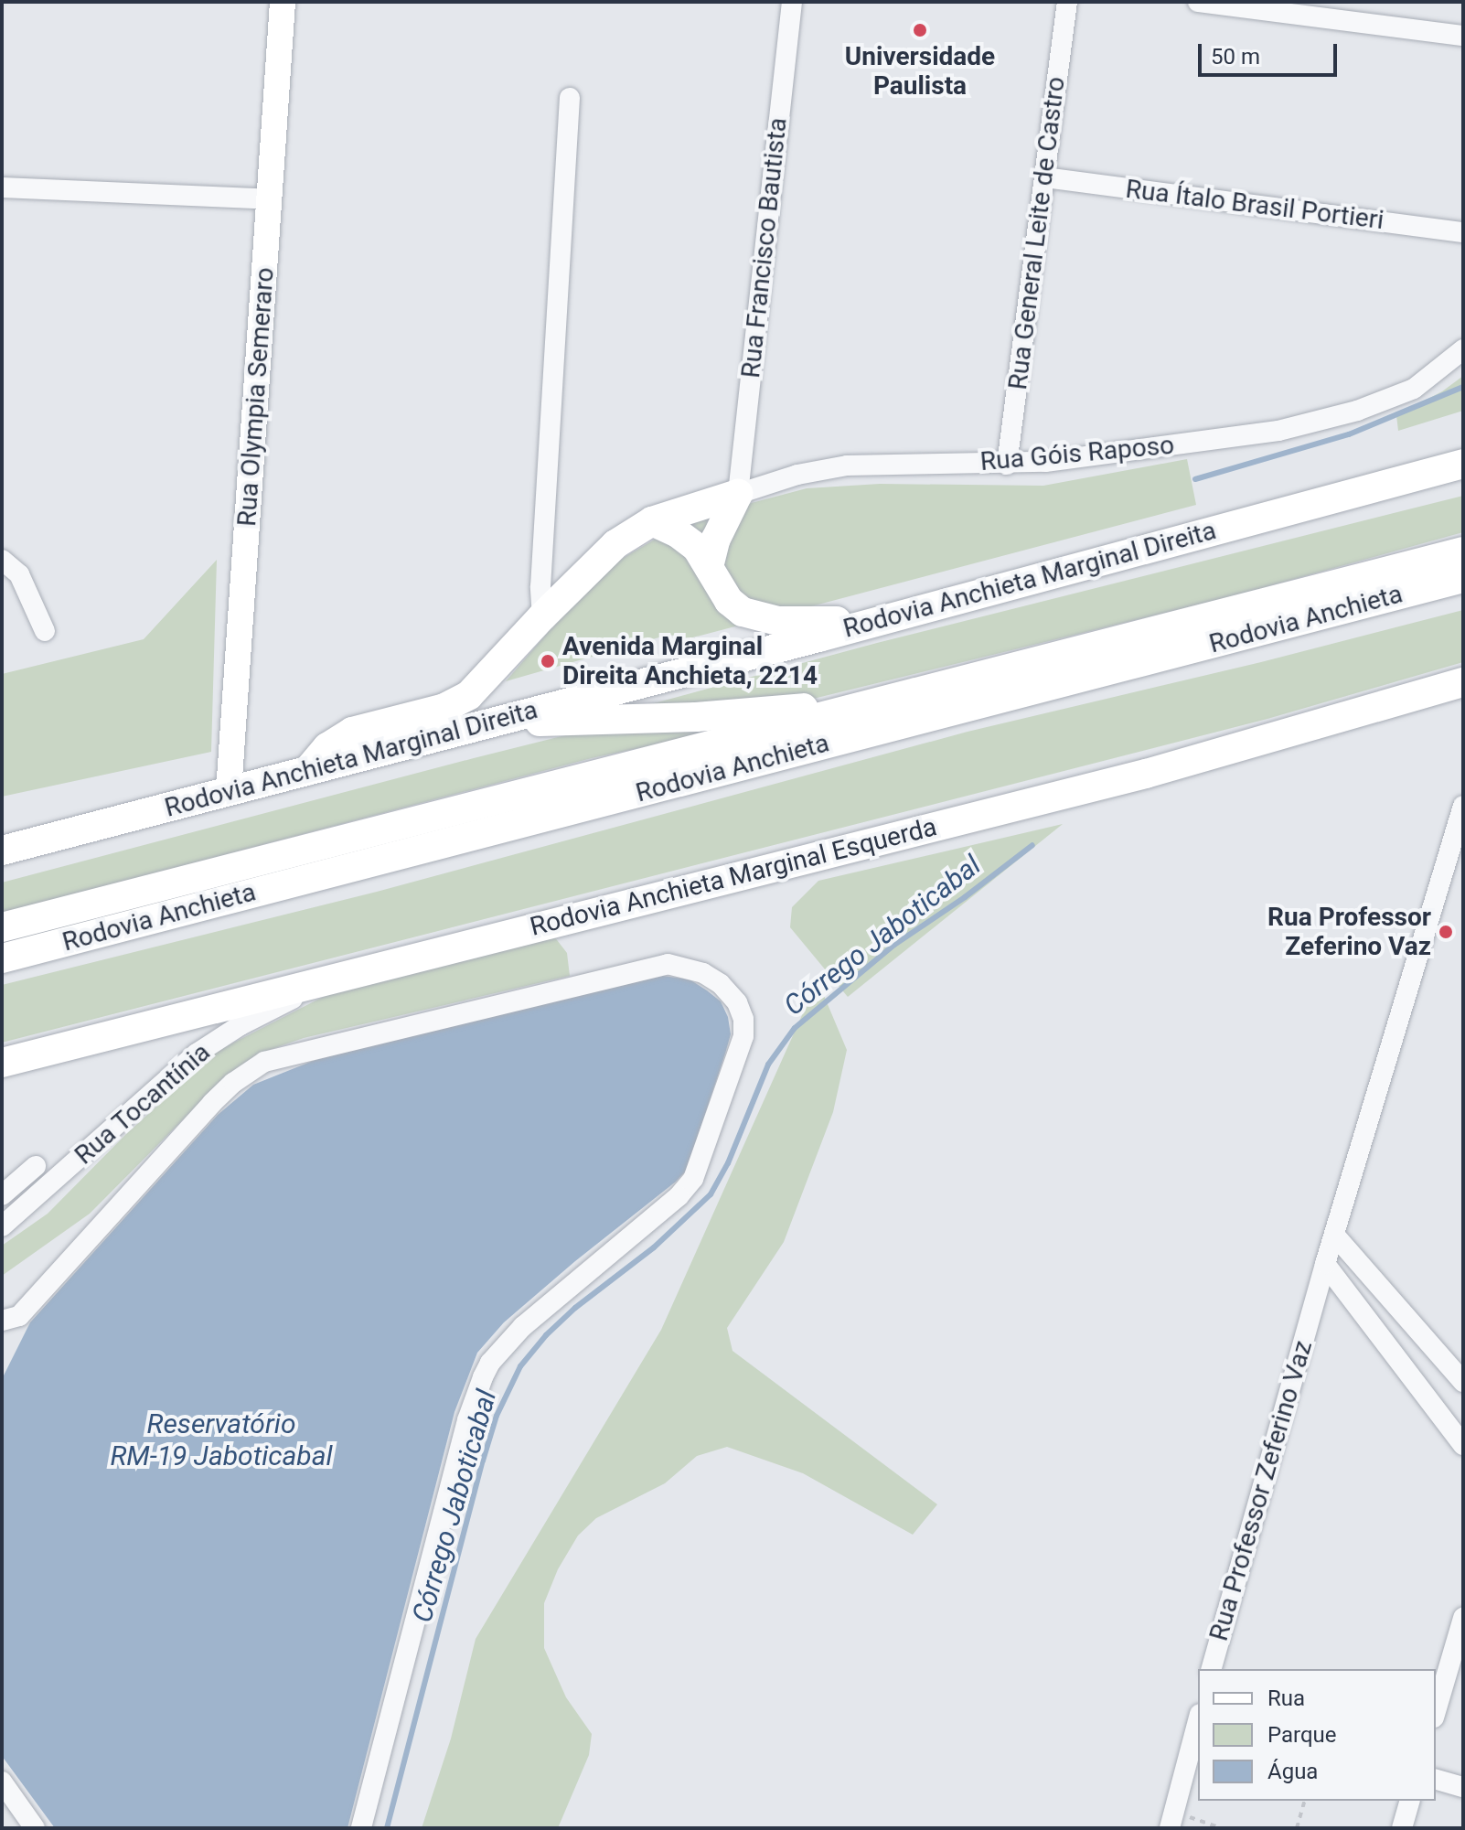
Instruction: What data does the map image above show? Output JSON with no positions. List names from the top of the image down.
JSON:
{
  "streets": {
    "highway": ["Rodovia Anchieta Marginal Direita", "Rodovia Anchieta", "Rodovia Anchieta Marginal Esquerda"],
    "main road": ["Rua Olympia Semeraro"],
    "street": [
      "Rua Ítalo Brasil Portieri",
      "Rua General Leite de Castro",
      "Rua Francisco Bautista",
      "Rua Góis Raposo",
      "Rua Tocantínia",
      "Rua Professor Zeferino Vaz"
    ]
  },
  "crossings": [
    ["Rua Ítalo Brasil Portieri", "Rua General Leite de Castro"],
    ["Rua General Leite de Castro", "Rua Góis Raposo"],
    ["Rua Francisco Bautista", "Rua Góis Raposo"],
    ["Rua Olympia Semeraro", "Rodovia Anchieta Marginal Direita"],
    ["Rodovia Anchieta Marginal Esquerda", "Rua Tocantínia"]
  ],
  "water": ["Córrego Jaboticabal", "Reservatório RM-19 Jaboticabal"],
  "places": ["Universidade Paulista", "Avenida Marginal Direita Anchieta, 2214", "Rua Professor Zeferino Vaz"],
  "legend": ["Rua", "Parque", "Água"],
  "scale_bar": "50 m"
}
